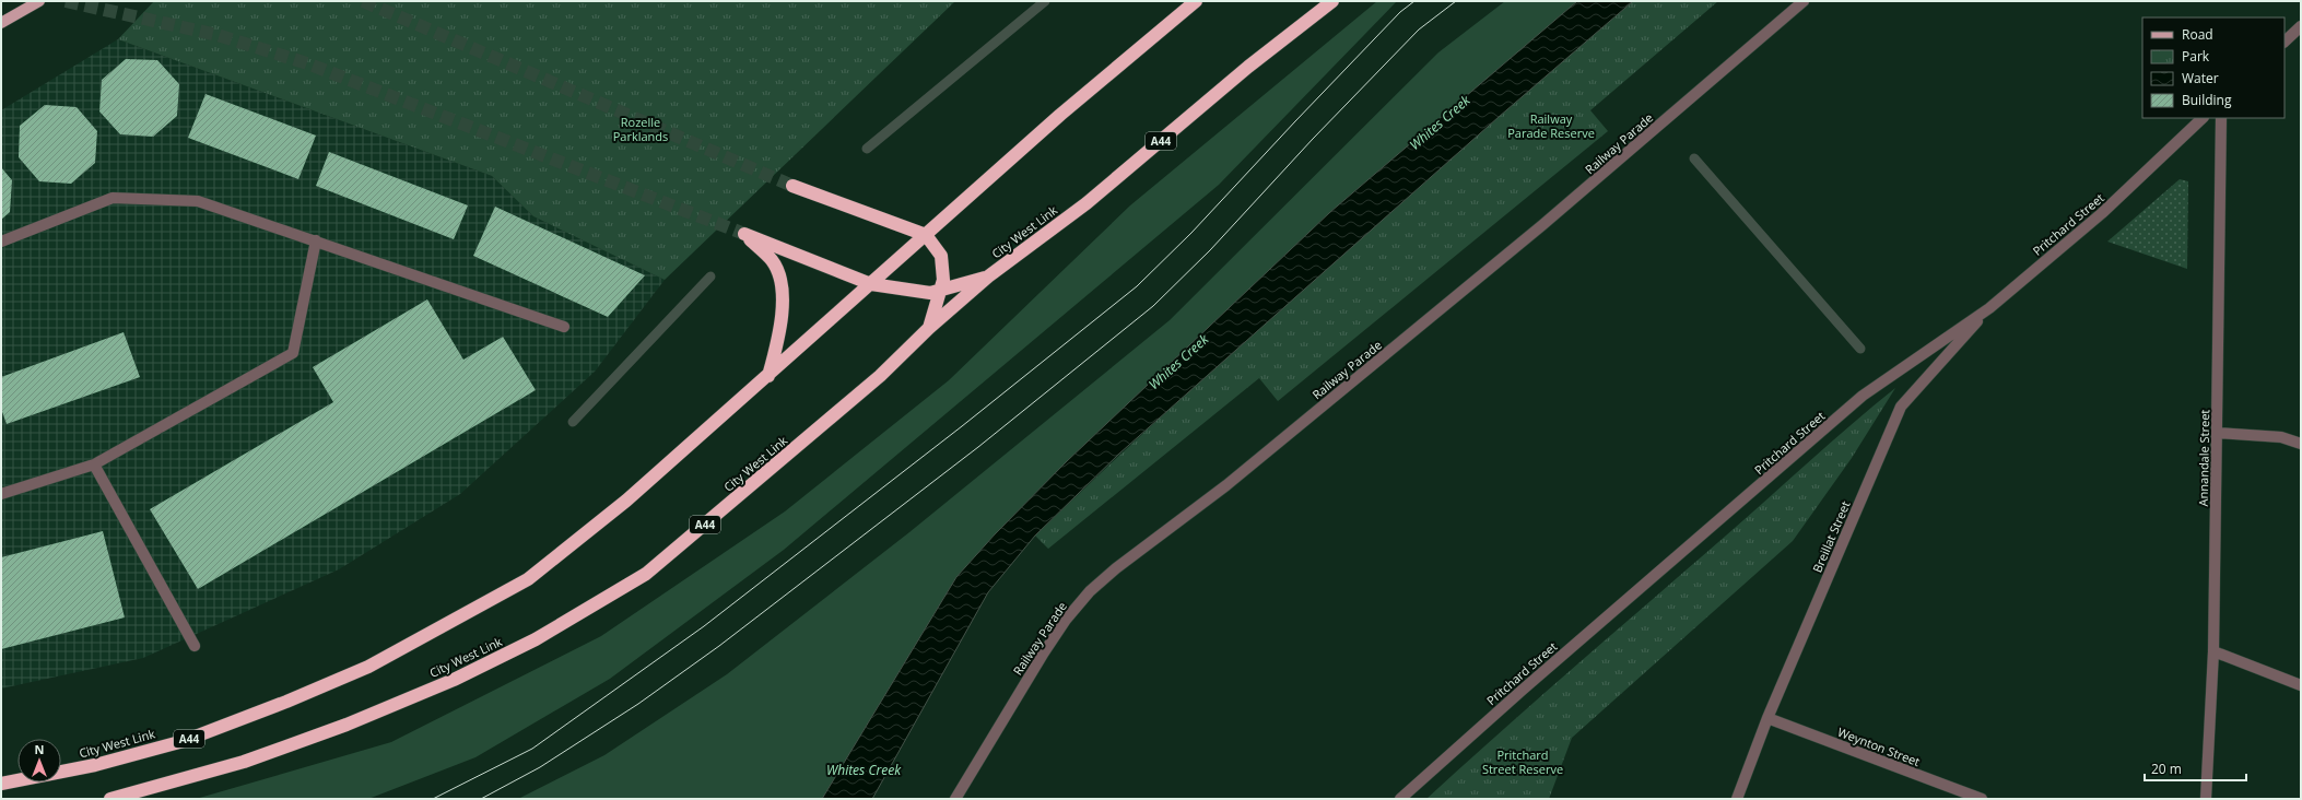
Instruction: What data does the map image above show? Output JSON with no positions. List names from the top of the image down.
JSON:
{
  "streets": {
    "highway": ["A44", "City West Link"],
    "street": [
      "Railway Parade",
      "Pritchard Street",
      "Annandale Street",
      "Breillat Street",
      "Weynton Street"
    ]
  },
  "crossings": [
    ["Pritchard Street", "Breillat Street"],
    ["Breillat Street", "Weynton Street"]
  ],
  "water": ["Whites Creek"],
  "parks": ["Railway Parade Reserve", "Rozelle Parklands", "Pritchard Street Reserve"],
  "legend": [
    "Road",
    "Park",
    "Water",
    "Building"
  ],
  "scale_bar": "20 m",
  "north": "top"
}
